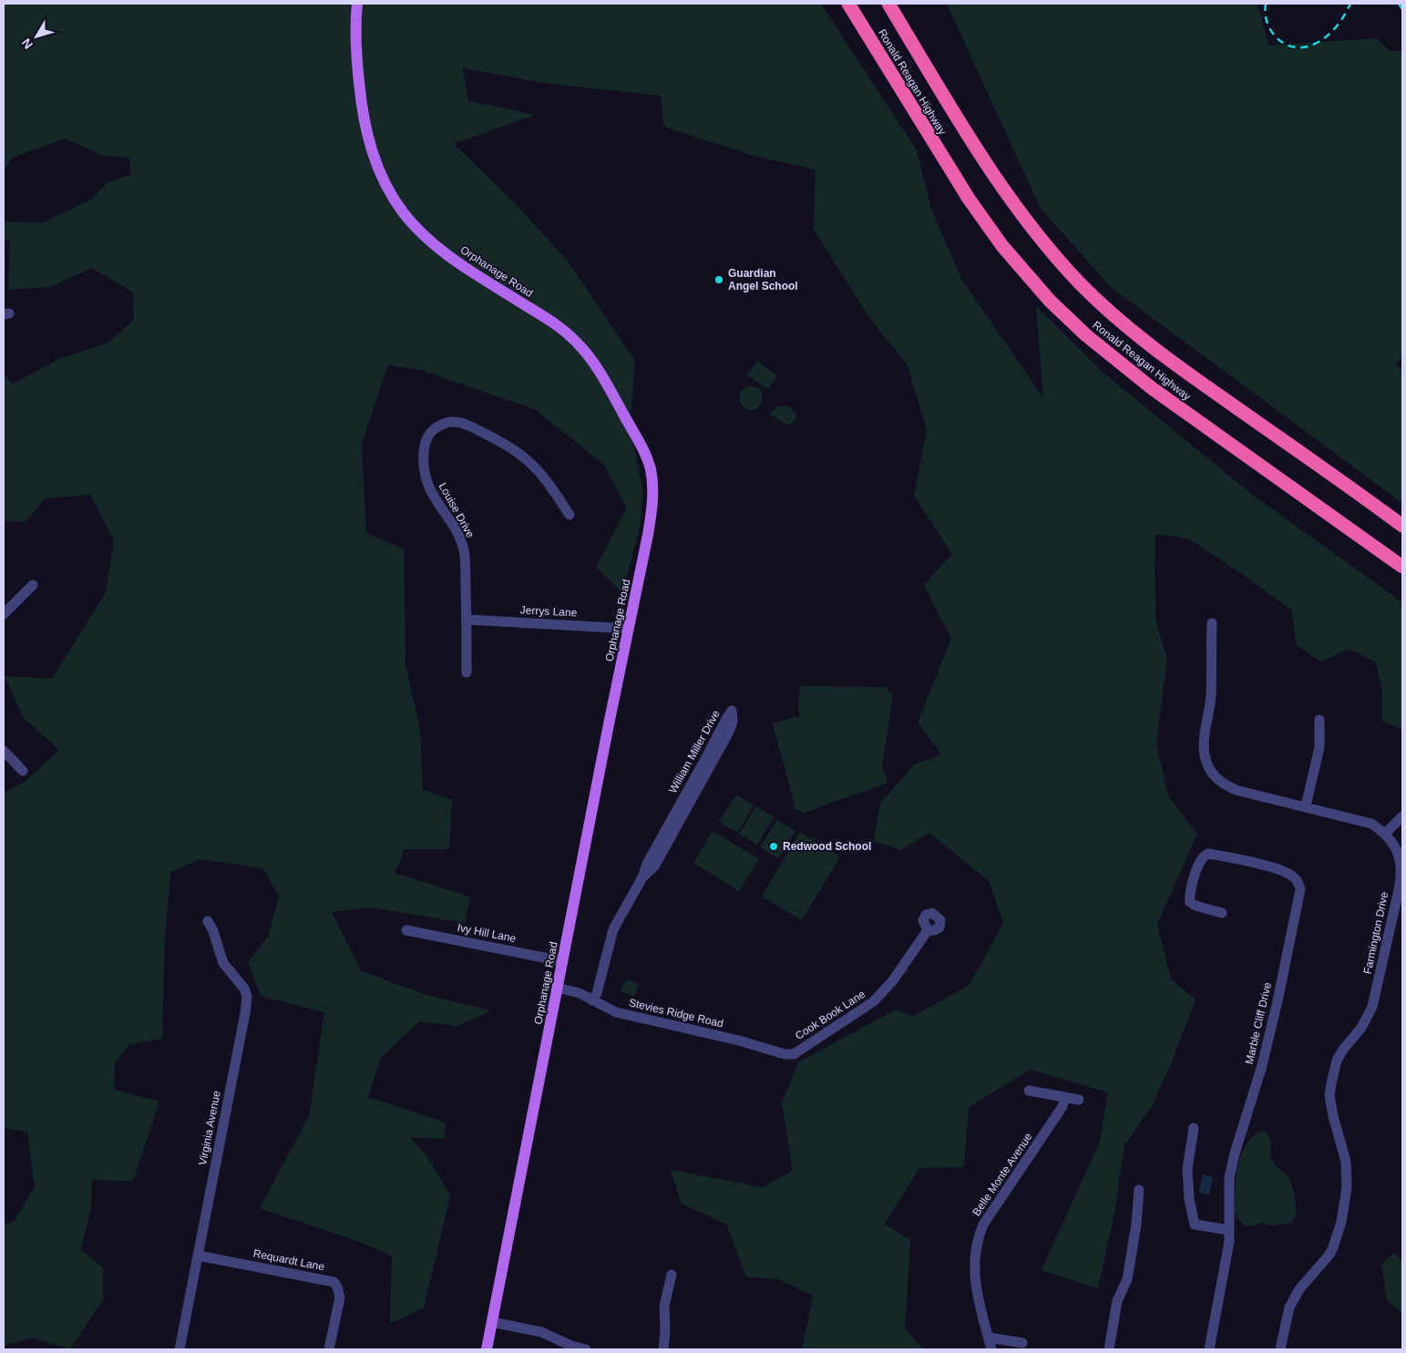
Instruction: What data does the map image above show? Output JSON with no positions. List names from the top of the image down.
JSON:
{
  "streets": {
    "highway": ["Ronald Reagan Highway"],
    "main road": ["Orphanage Road"],
    "street": [
      "Louise Drive",
      "Jerrys Lane",
      "William Miller Drive",
      "Ivy Hill Lane",
      "Farmington Drive",
      "Stevies Ridge Road",
      "Cook Book Lane",
      "Marble Cliff Drive",
      "Virginia Avenue",
      "Belle Monte Avenue",
      "Requardt Lane"
    ]
  },
  "crossings": [
    ["Orphanage Road", "Jerrys Lane"],
    ["Orphanage Road", "Ivy Hill Lane"],
    ["Orphanage Road", "Stevies Ridge Road"],
    ["Louise Drive", "Jerrys Lane"],
    ["William Miller Drive", "Stevies Ridge Road"],
    ["Stevies Ridge Road", "Cook Book Lane"],
    ["Virginia Avenue", "Requardt Lane"]
  ],
  "places": ["Guardian Angel School", "Redwood School"],
  "north": "bottom left"
}
